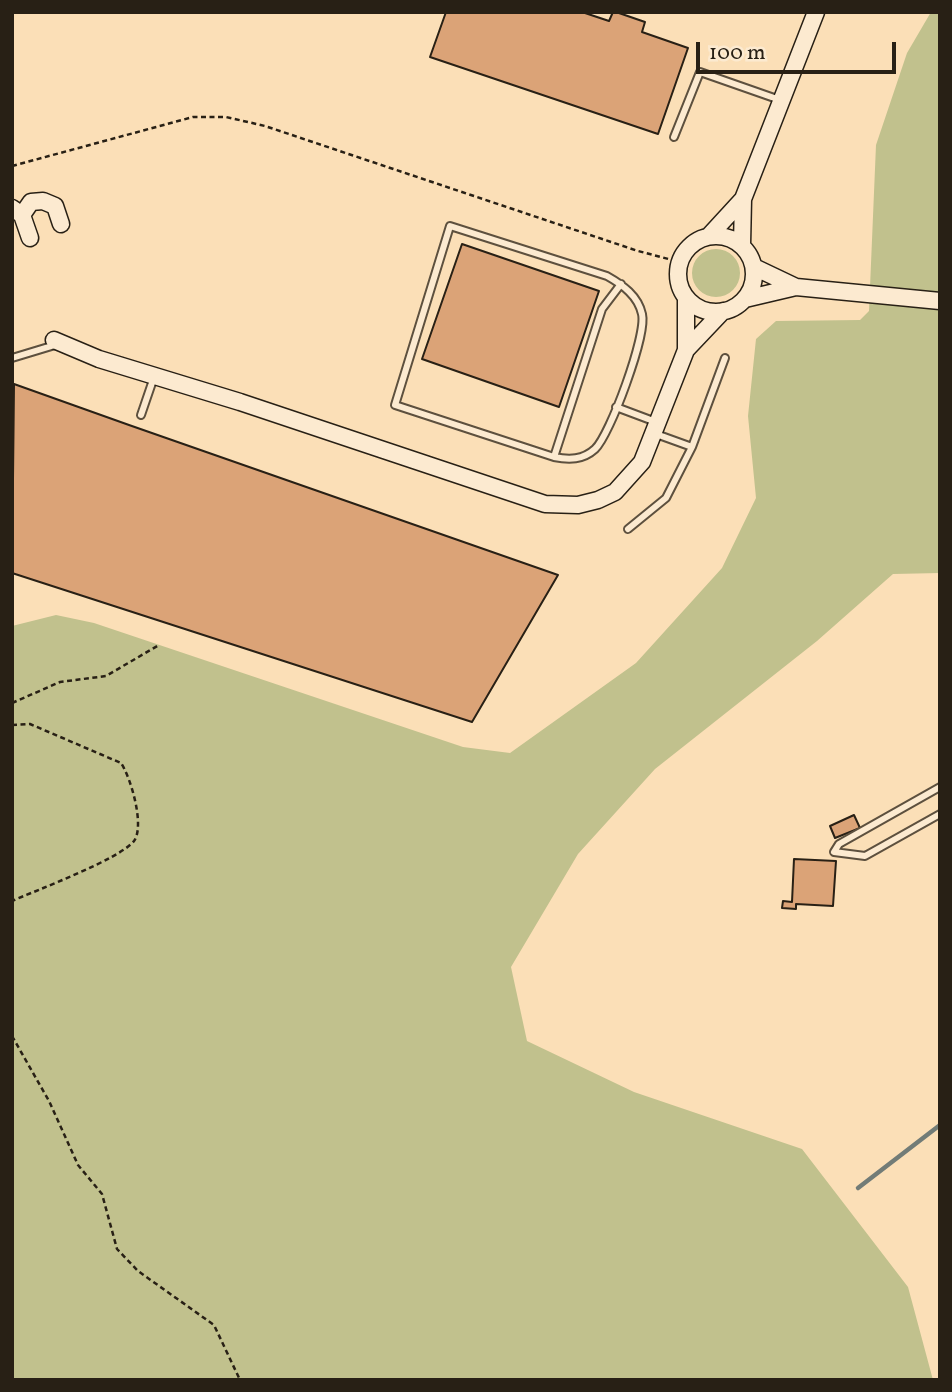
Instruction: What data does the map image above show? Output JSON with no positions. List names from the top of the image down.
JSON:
{
  "scale_bar": "100 m"
}
